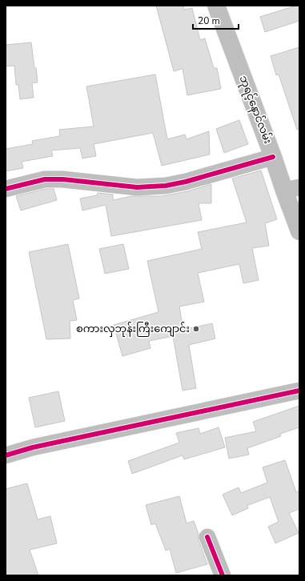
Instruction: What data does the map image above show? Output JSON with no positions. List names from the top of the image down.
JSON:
{
  "streets": {
    "highway": ["ဘုရင့်နောင်လမ်း"]
  },
  "places": ["စကားလှဘုန်းကြီးကျောင်း"],
  "scale_bar": "20 m"
}
